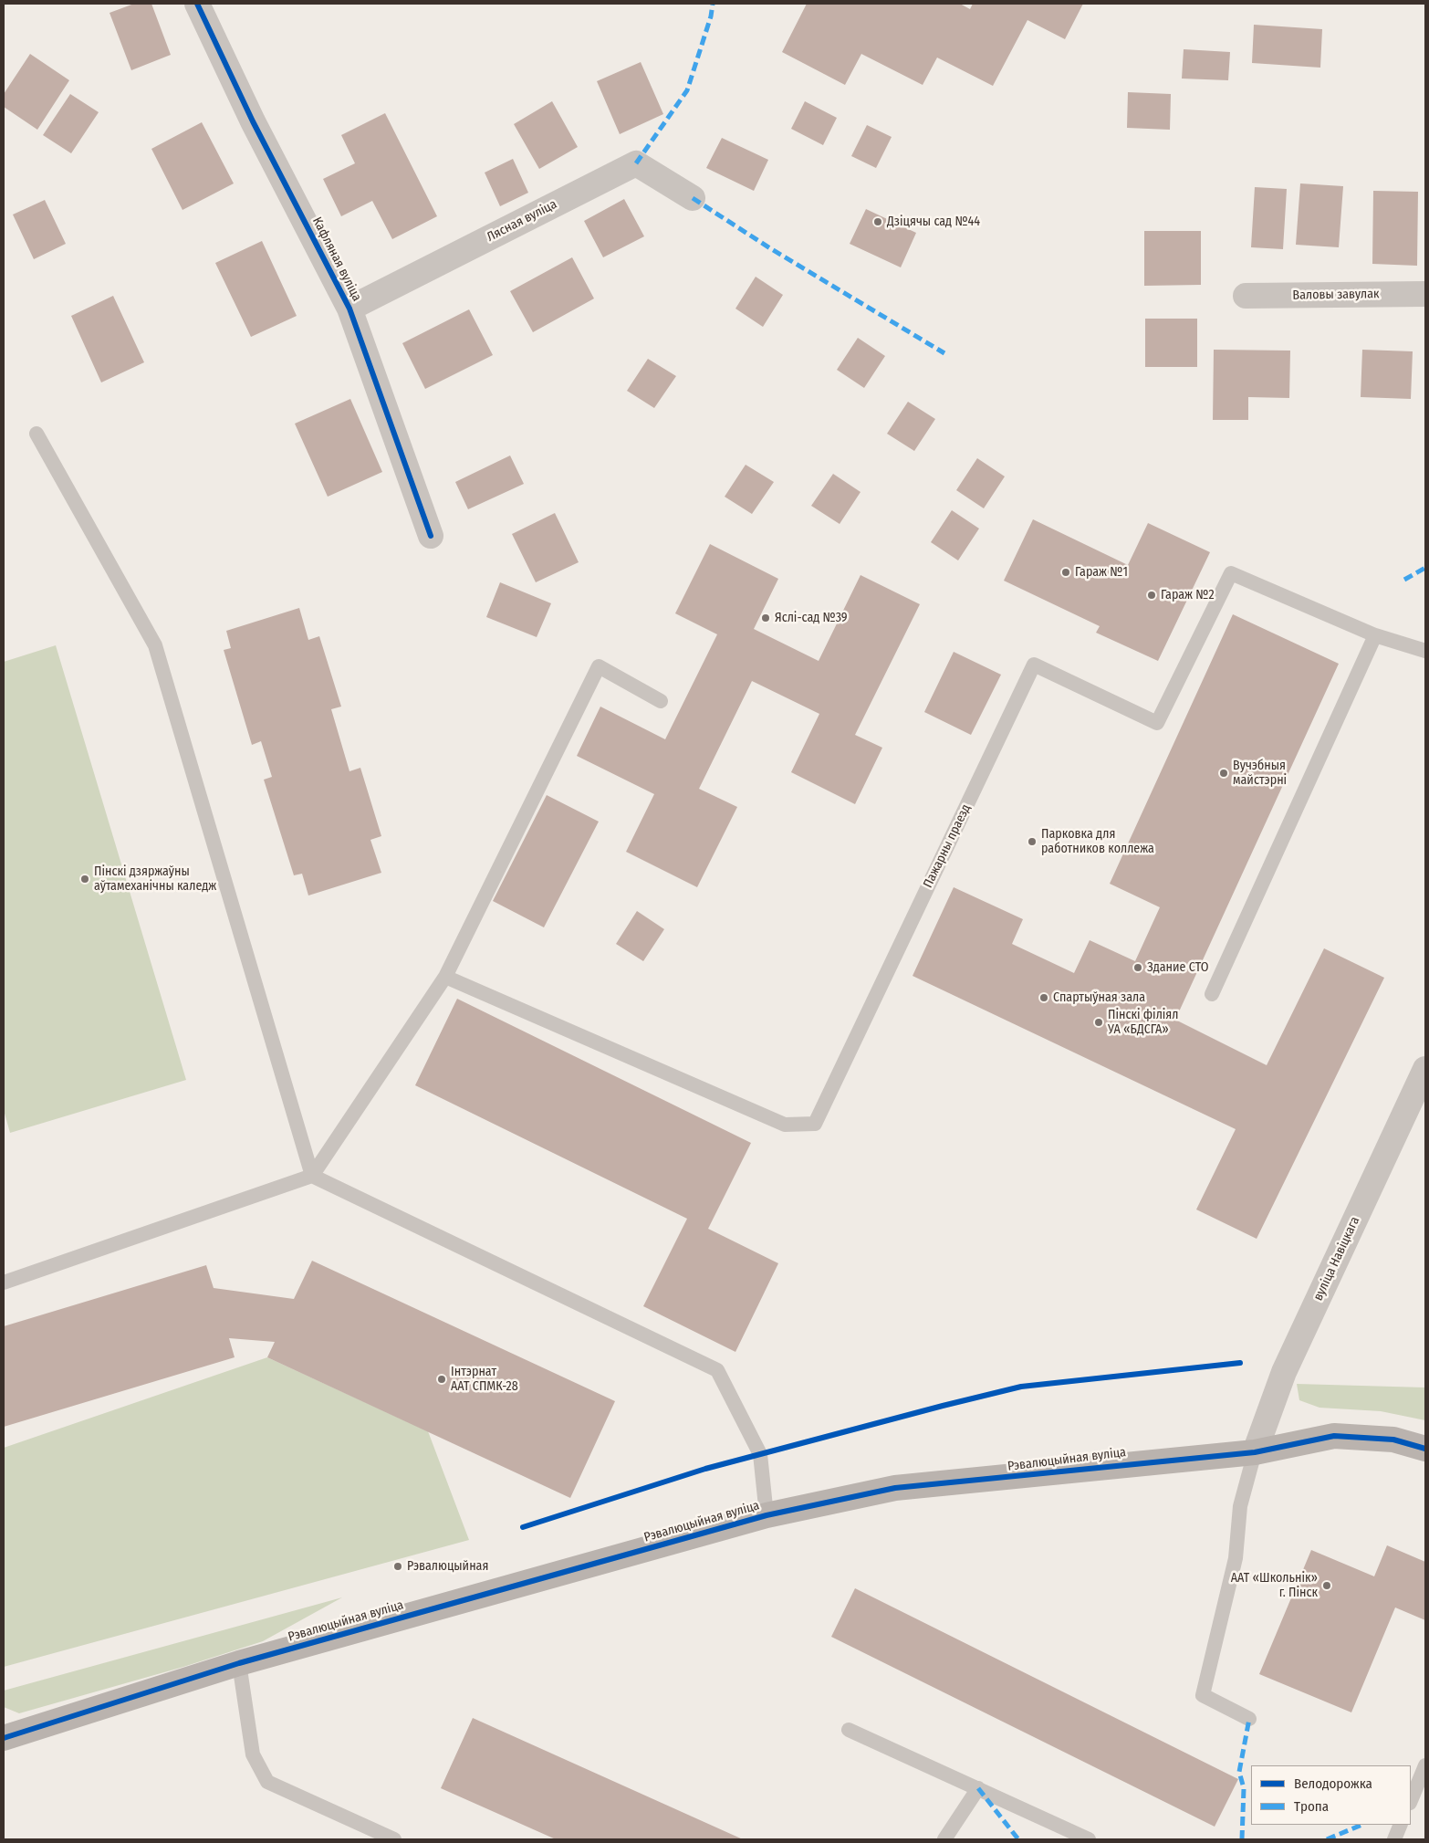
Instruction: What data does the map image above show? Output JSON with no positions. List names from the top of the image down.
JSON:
{
  "streets": {
    "street": [
      "Лясная вуліца",
      "Кафляная вуліца",
      "Валовы завулак",
      "вуліца Навіцкага",
      "Рэвалюцыйная вуліца"
    ],
    "lane": ["Пажарны праезд"]
  },
  "crossings": [
    ["Лясная вуліца", "Кафляная вуліца"],
    ["вуліца Навіцкага", "Рэвалюцыйная вуліца"]
  ],
  "places": [
    "Дзіцячы сад №44",
    "Гараж №1",
    "Гараж №2",
    "Яслі-сад №39",
    "Вучэбныя майстэрні",
    "Парковка для работников коллежа",
    "Пінскі дзяржаўны аўтамеханічны каледж",
    "Здание СТО",
    "Спартыўная зала",
    "Пінскі філіял УА «БДСГА»",
    "Інтэрнат ААТ СПМК-28",
    "Рэвалюцыйная",
    "ААТ «Школьнік» г. Пінск"
  ],
  "legend": ["Велодорожка", "Тропа"]
}
